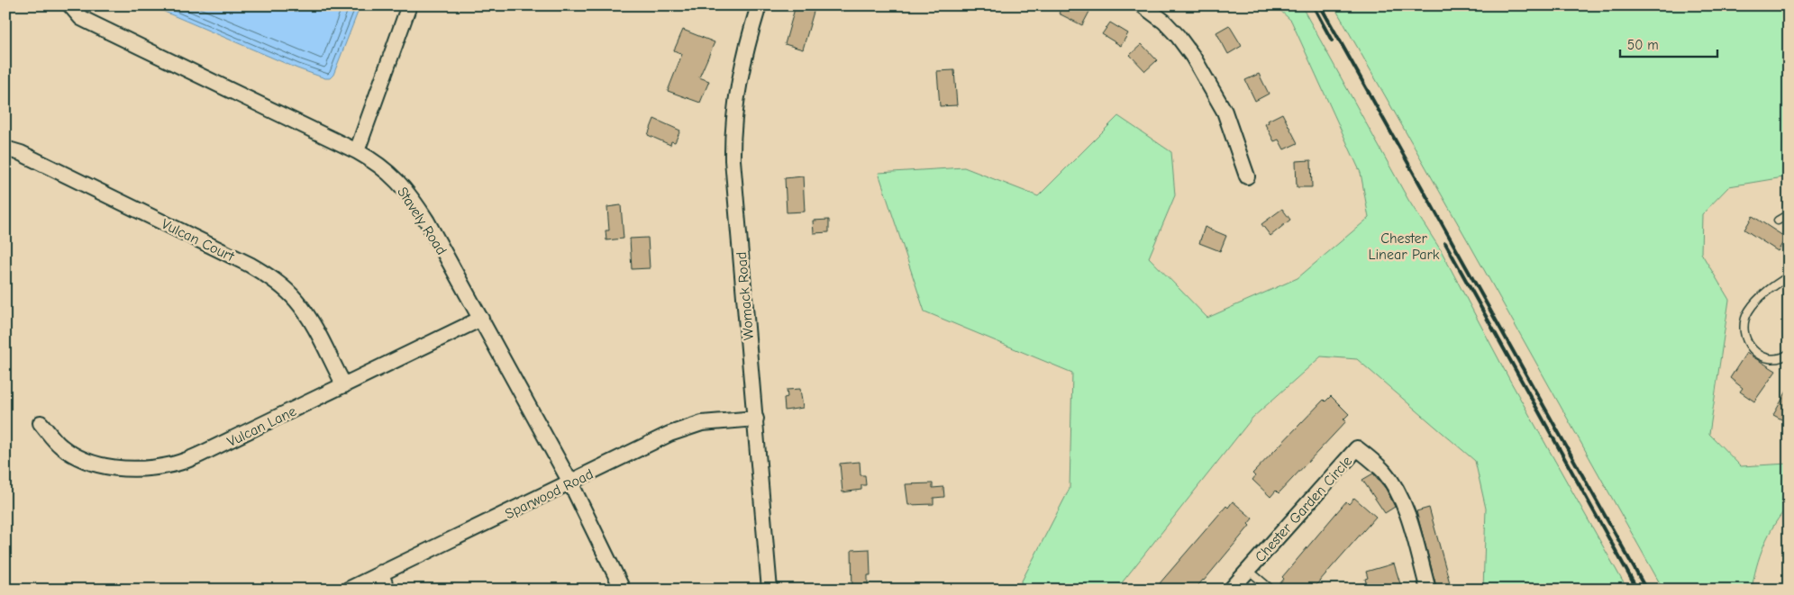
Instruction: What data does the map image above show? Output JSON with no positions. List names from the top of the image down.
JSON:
{
  "streets": {
    "street": [
      "Stavely Road",
      "Vulcan Court",
      "Womack Road",
      "Vulcan Lane",
      "Sparwood Road",
      "Chester Garden Circle"
    ]
  },
  "crossings": [
    ["Stavely Road", "Vulcan Lane"],
    ["Stavely Road", "Sparwood Road"],
    ["Vulcan Court", "Vulcan Lane"],
    ["Womack Road", "Sparwood Road"]
  ],
  "parks": ["Chester Linear Park"],
  "scale_bar": "50 m"
}
